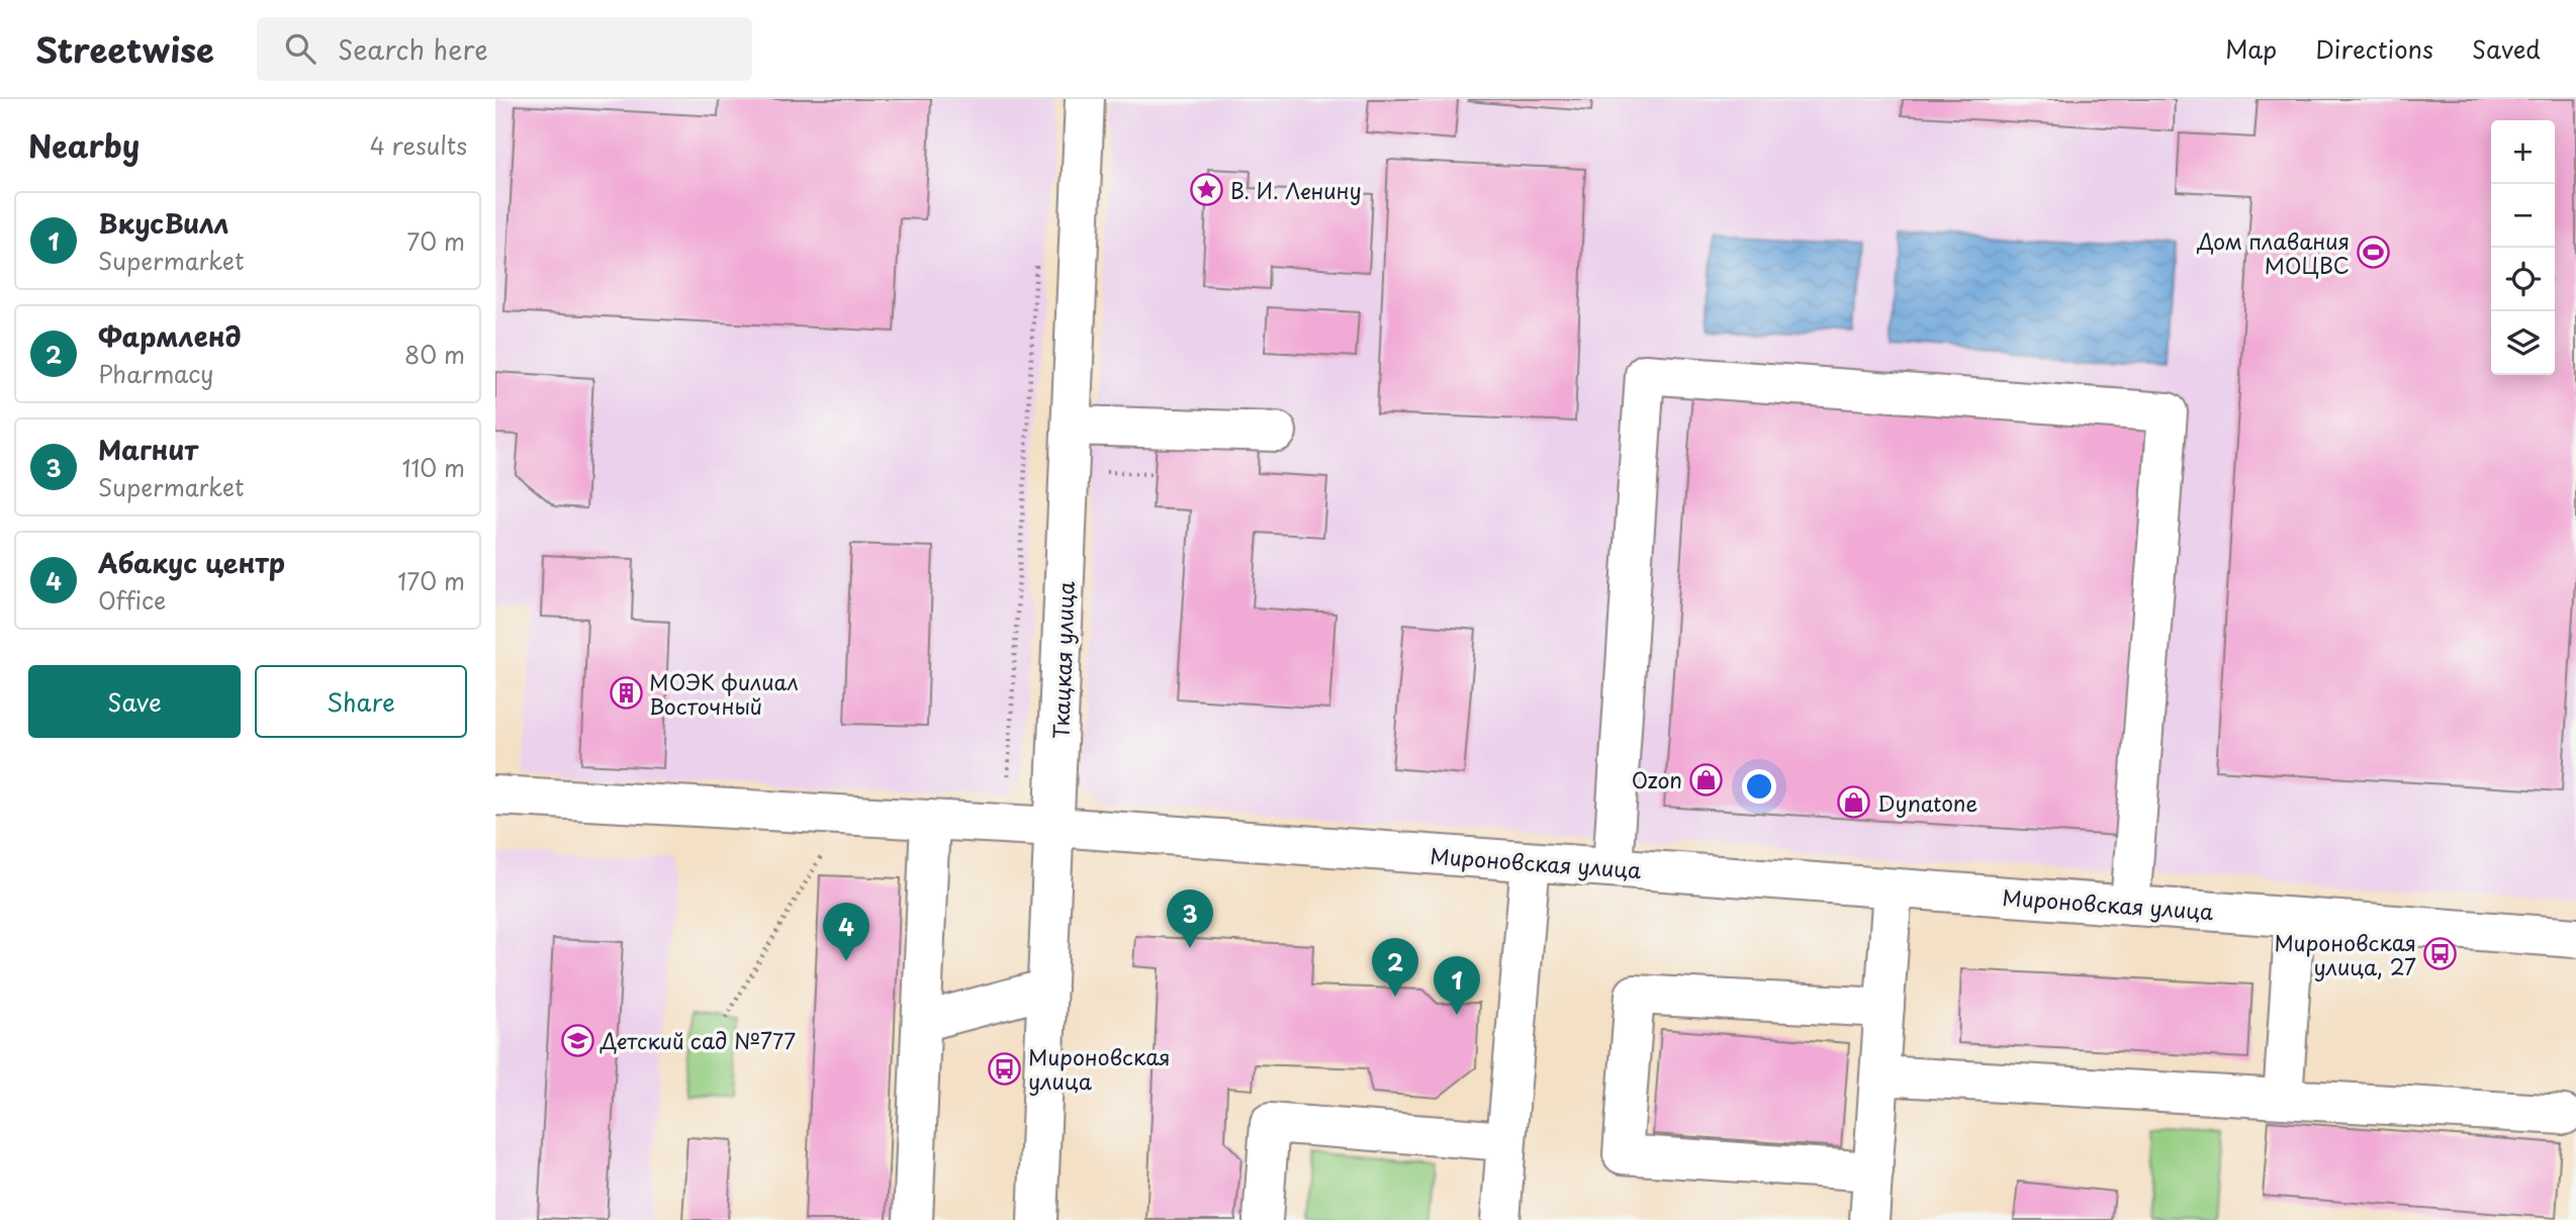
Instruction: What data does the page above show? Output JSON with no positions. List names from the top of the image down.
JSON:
{
  "streets": {
    "street": ["Ткацкая улица", "Мироновская улица"]
  },
  "crossings": [
    ["Ткацкая улица", "Мироновская улица"]
  ],
  "places": {
    "place": ["В. И. Ленину"],
    "sports": ["Дом плавания МОЦВС"],
    "building": ["МОЭК филиал Восточный"],
    "shop": ["Ozon", "Dynatone"],
    "bus stop": ["Мироновская улица, 27", "Мироновская улица"],
    "school or university": ["Детский сад №777"]
  },
  "page": {
    "header": "Streetwise",
    "search": "Search here",
    "nav": ["Map", "Directions", "Saved"],
    "heading": ["Nearby", "4 results"],
    "map_buttons": ["+", "−"],
    "list": [
      {
        "mark": "1",
        "name": "ВкусВилл",
        "note": "Supermarket",
        "value": "70 m"
      },
      {
        "mark": "2",
        "name": "Фармленд",
        "note": "Pharmacy",
        "value": "80 m"
      },
      {
        "mark": "3",
        "name": "Магнит",
        "note": "Supermarket",
        "value": "110 m"
      },
      {
        "mark": "4",
        "name": "Абакус центр",
        "note": "Office",
        "value": "170 m"
      }
    ],
    "buttons": ["Save", "Share"],
    "pins": [
      "3",
      "4",
      "2",
      "1"
    ]
  }
}
